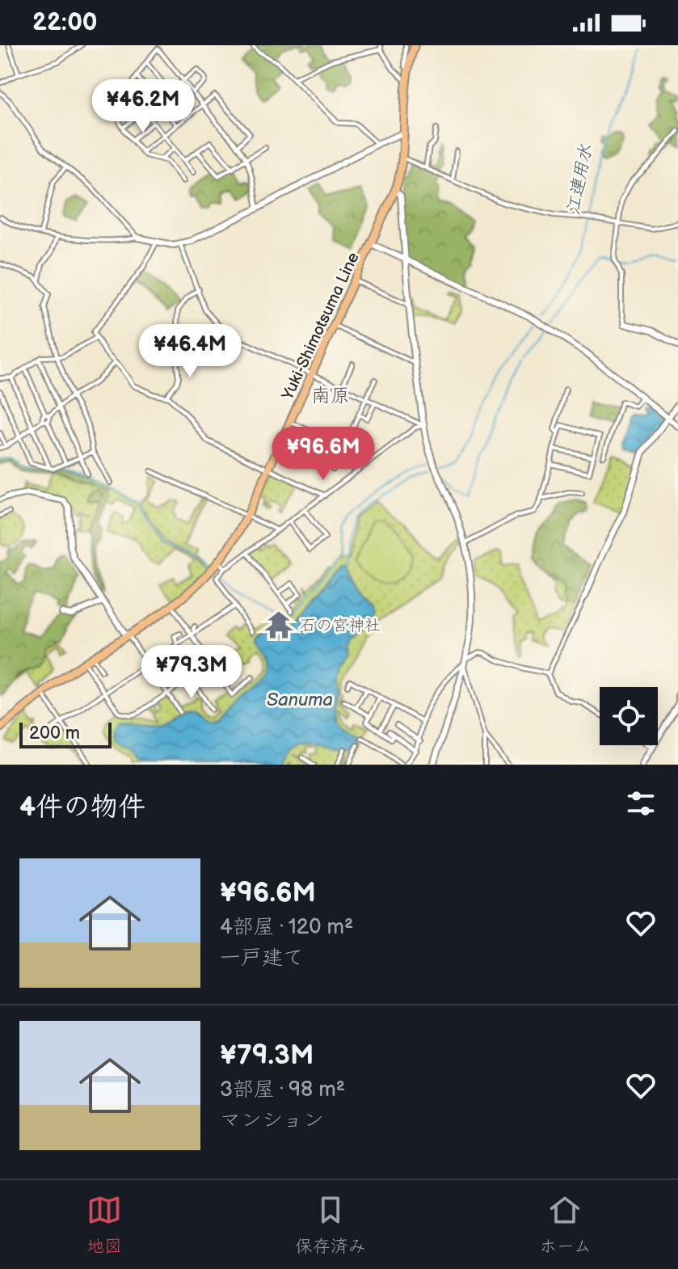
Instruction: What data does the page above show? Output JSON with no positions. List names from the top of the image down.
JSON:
{
  "streets": {
    "main road": ["Yuki-Shimotsuma Line"]
  },
  "districts": ["南原"],
  "water": ["江連用水", "Sanuma"],
  "places": {
    "temple": ["石の宮神社"]
  },
  "scale_bar": "200 m",
  "page": {
    "status": "22:00",
    "price": [
      "¥46.2M",
      "¥46.4M",
      "¥96.6M",
      "¥79.3M"
    ],
    "scale": "200 m",
    "heading": "4件の物件",
    "list": [
      {
        "name": "¥96.6M",
        "note": "4部屋 · 120 m² · 一戸建て"
      },
      {
        "name": "¥79.3M",
        "note": "3部屋 · 98 m² · マンション"
      }
    ],
    "tabs": ["地図", "保存済み", "ホーム"]
  }
}
